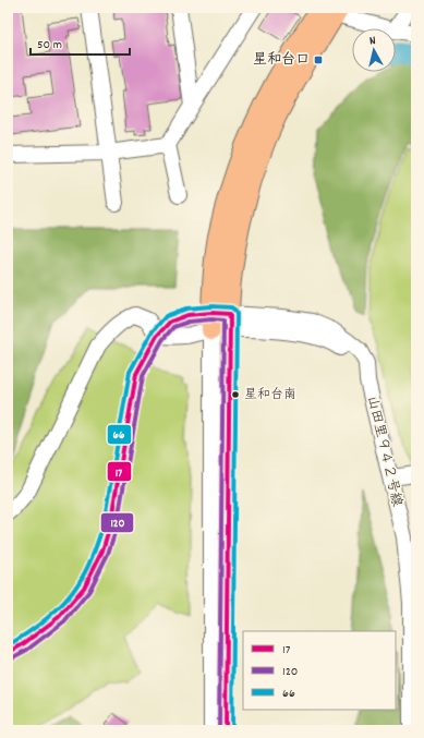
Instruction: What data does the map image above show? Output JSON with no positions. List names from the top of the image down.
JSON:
{
  "streets": {
    "street": ["山田里９４２号線"]
  },
  "places": {
    "transit": ["星和台口"],
    "other": ["星和台南"]
  },
  "lines": ["transit line 66", "transit line 17", "transit line 120"],
  "legend": ["17", "120", "66"],
  "scale_bar": "50 m",
  "north": "top"
}
